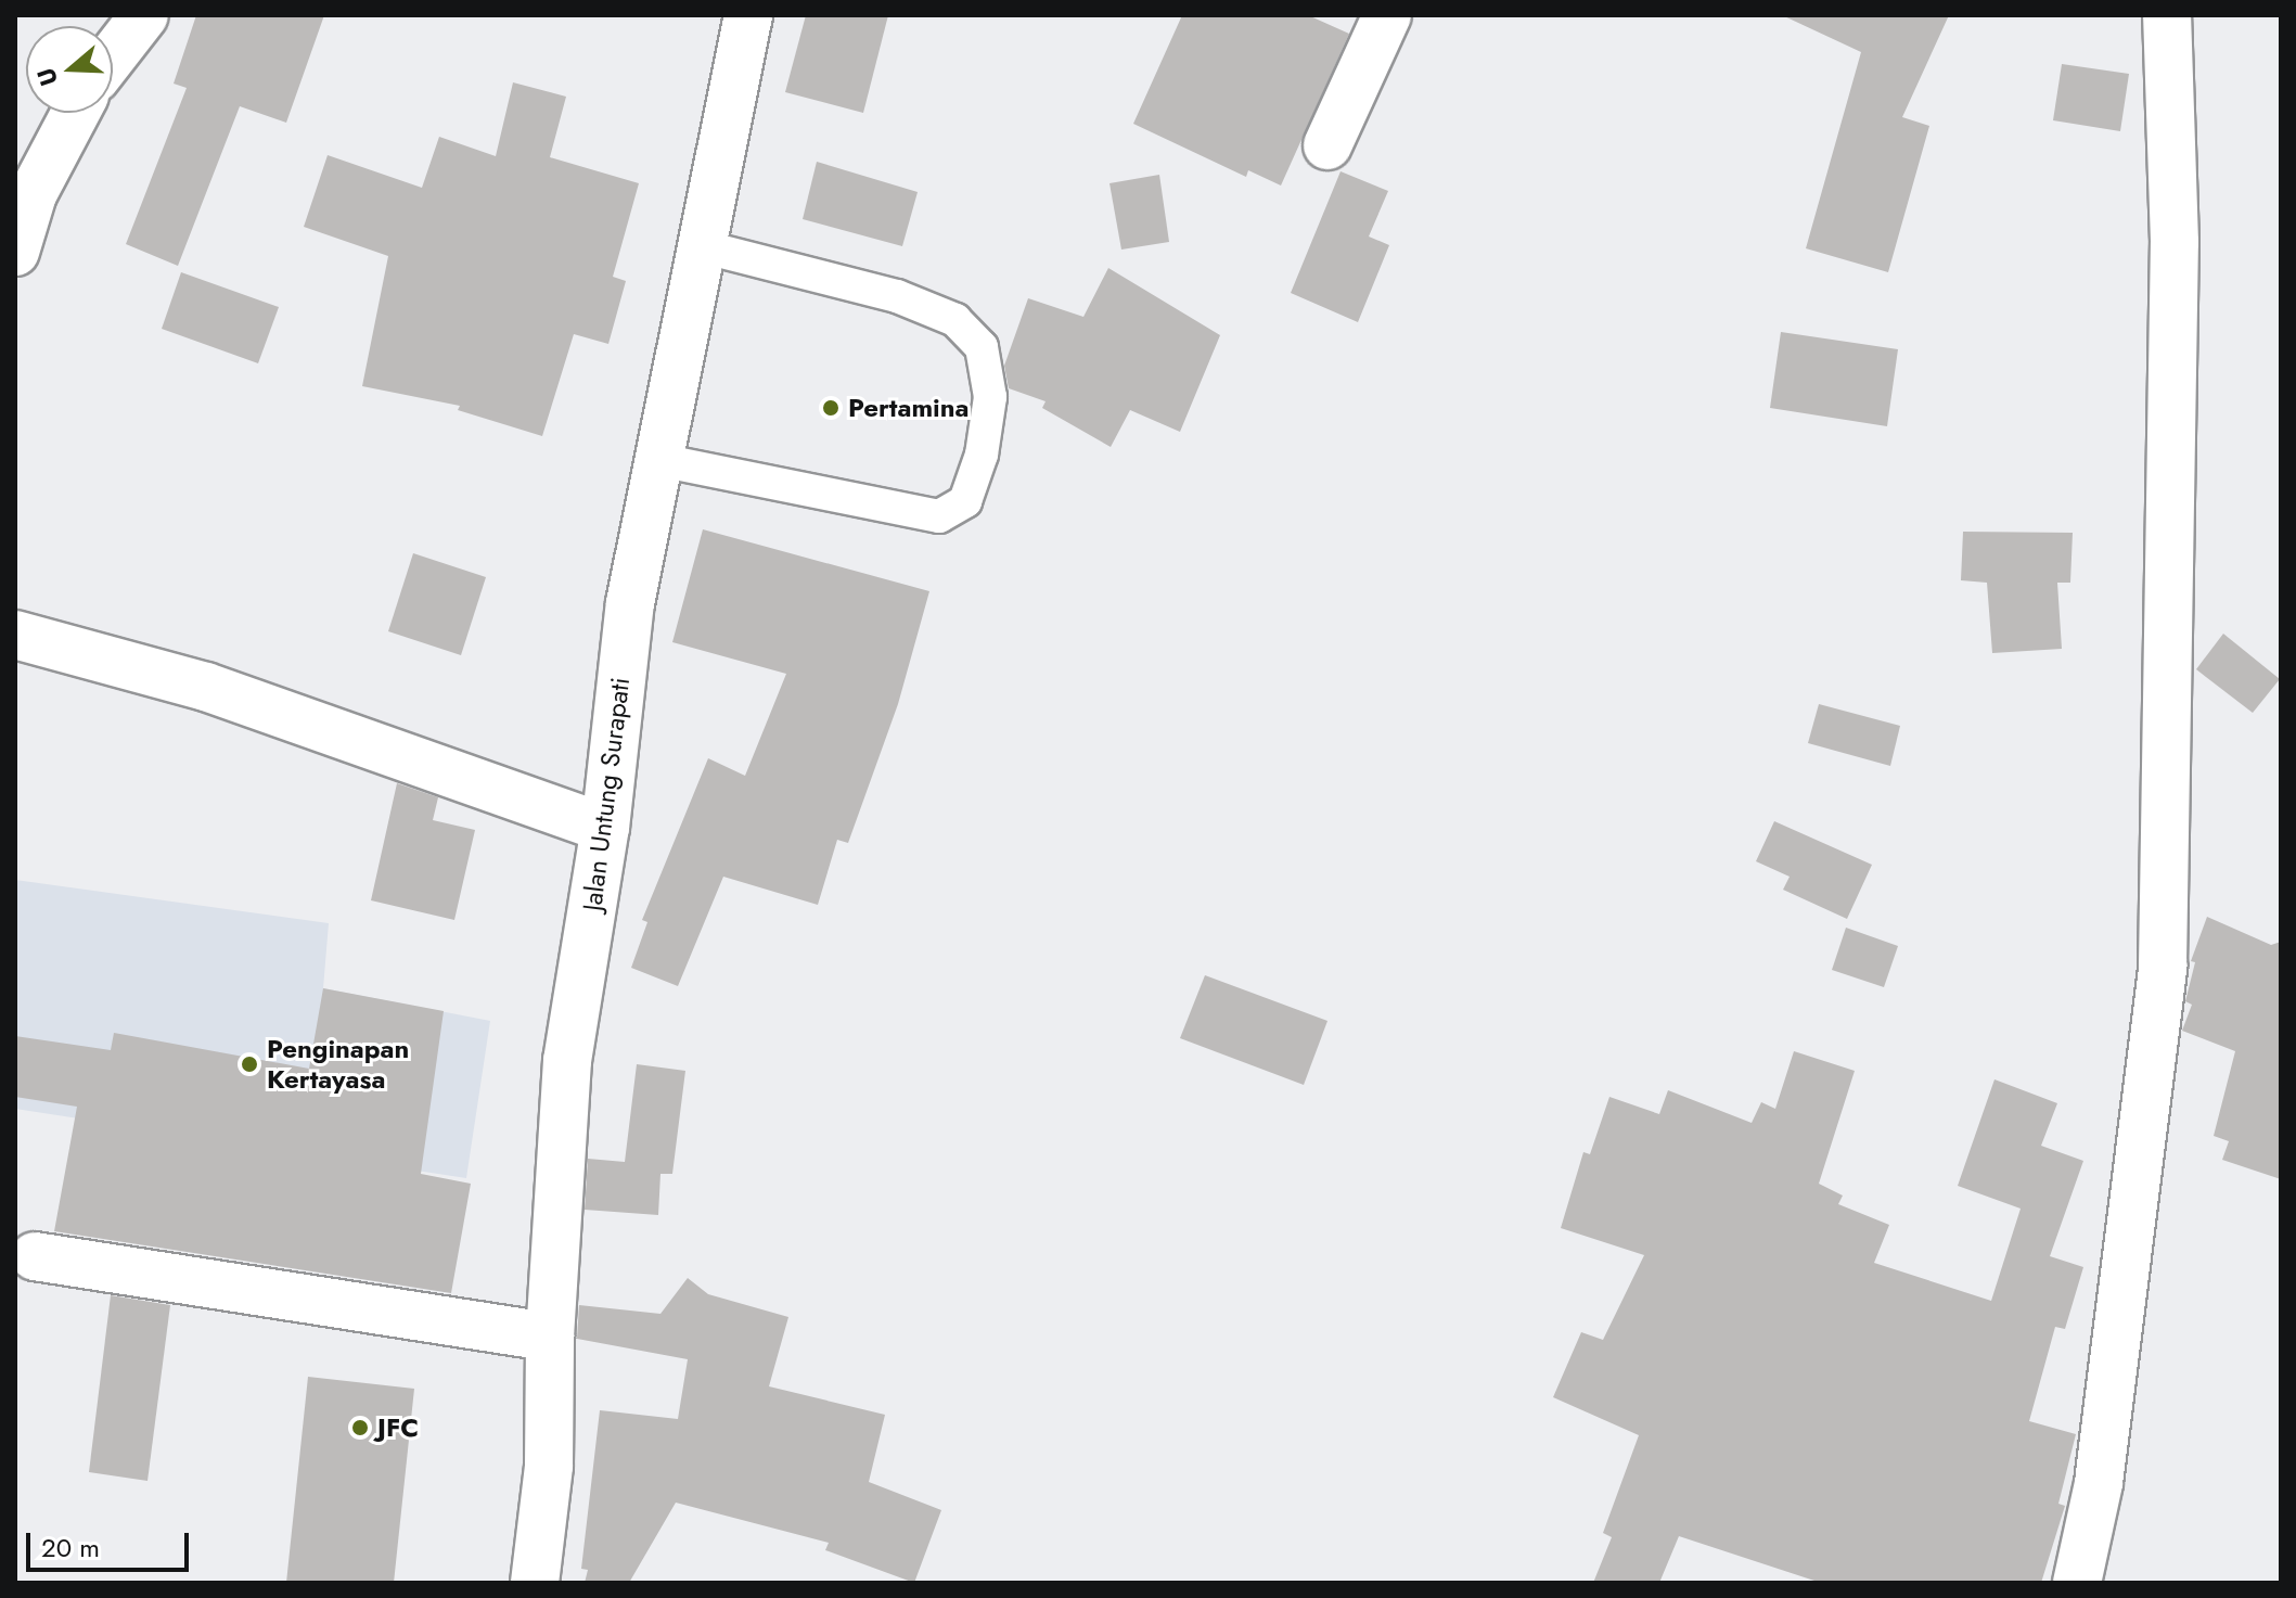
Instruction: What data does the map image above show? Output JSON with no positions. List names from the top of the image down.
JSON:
{
  "streets": {
    "main road": ["Jalan Untung Surapati"]
  },
  "places": ["Pertamina", "Penginapan Kertayasa", "JFC"],
  "scale_bar": "20 m",
  "north": "left"
}
